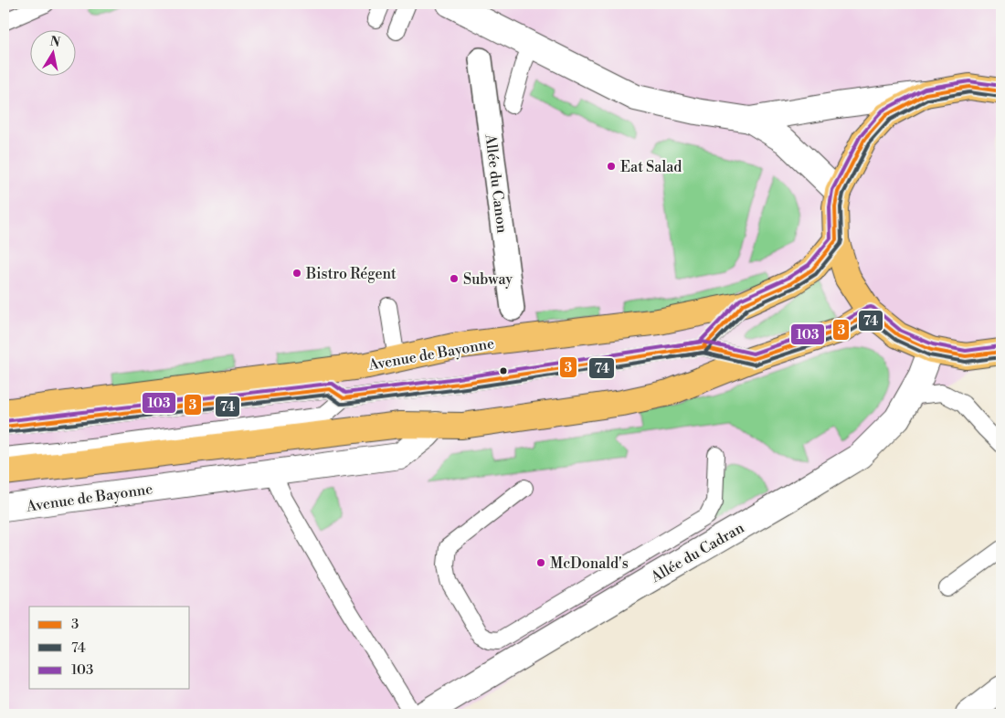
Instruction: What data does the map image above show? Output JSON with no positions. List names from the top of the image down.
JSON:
{
  "streets": {
    "main road": ["Avenue de Bayonne"],
    "street": ["Allée du Canon", "Allée du Cadran"]
  },
  "places": [
    "Eat Salad",
    "Bistro Régent",
    "Subway",
    "McDonald's"
  ],
  "lines": ["transit line 103", "transit line 3", "transit line 74"],
  "legend": ["3", "74", "103"],
  "north": "top"
}
